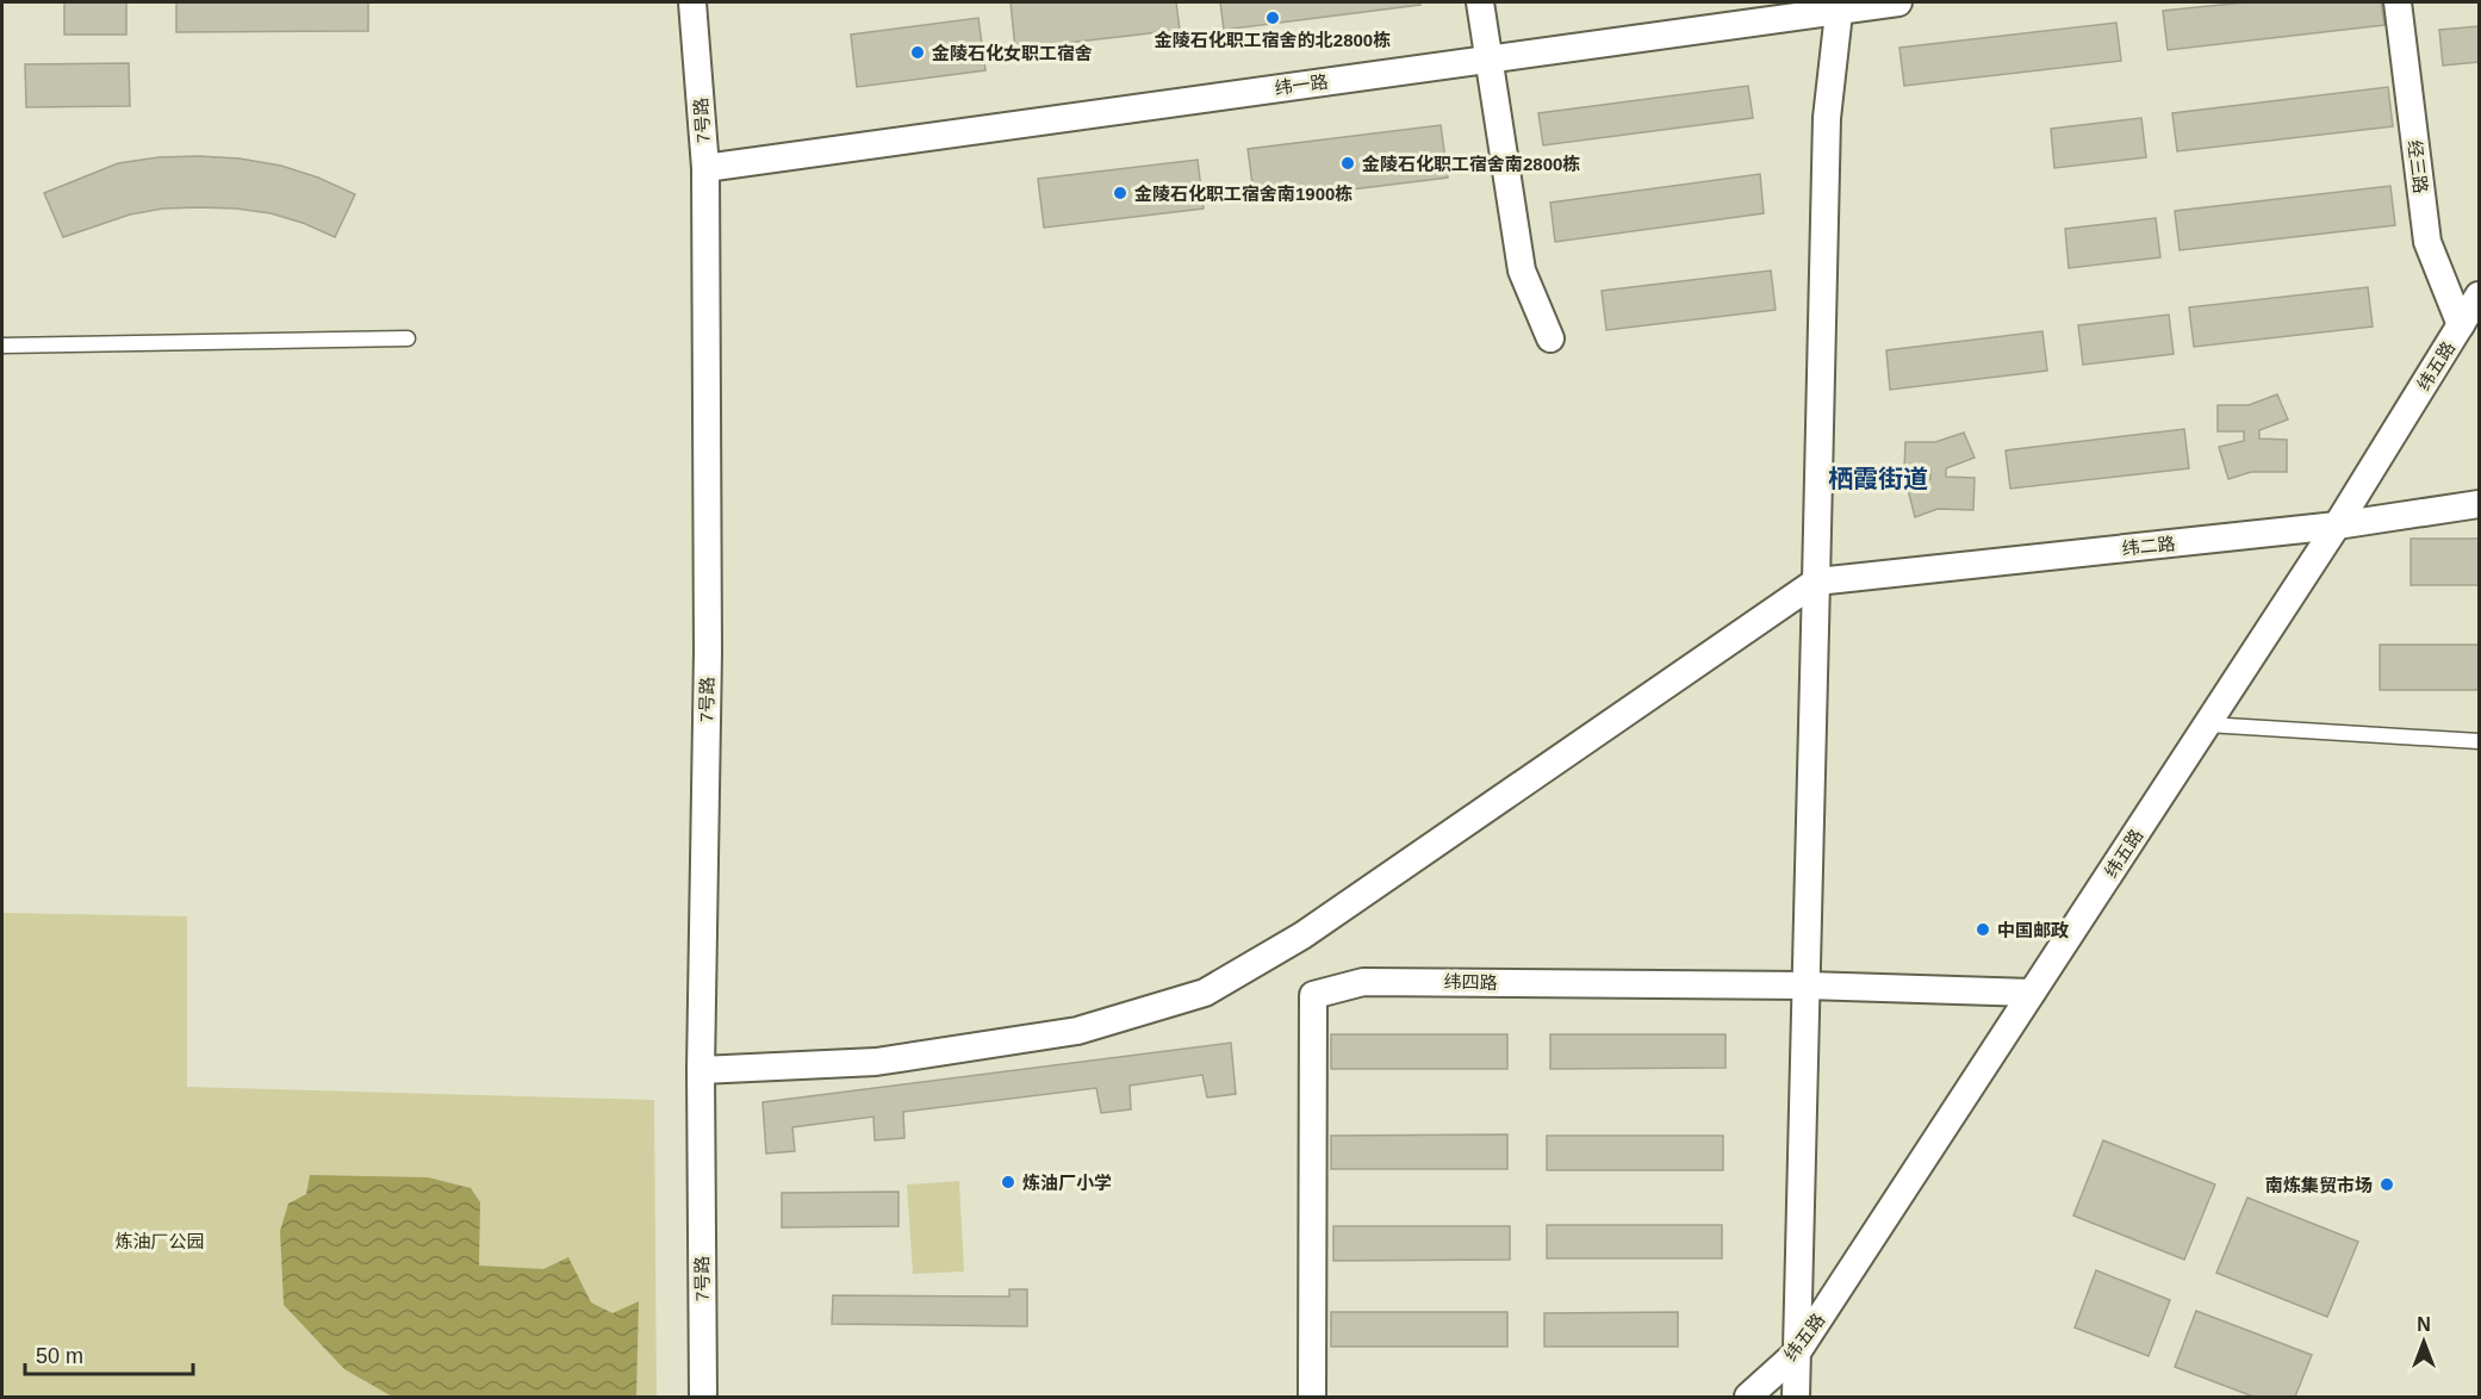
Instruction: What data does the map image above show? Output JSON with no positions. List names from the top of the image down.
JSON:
{
  "streets": {
    "street": [
      "纬一路",
      "7号路",
      "经三路",
      "纬五路",
      "纬二路",
      "纬四路"
    ]
  },
  "crossings": [
    ["纬一路", "7号路"],
    ["经三路", "纬五路"],
    ["纬五路", "纬二路"],
    ["纬五路", "纬四路"]
  ],
  "districts": ["栖霞街道"],
  "parks": ["炼油厂公园"],
  "places": [
    "金陵石化职工宿舍的北2800栋",
    "金陵石化女职工宿舍",
    "金陵石化职工宿舍南2800栋",
    "金陵石化职工宿舍南1900栋",
    "中国邮政",
    "炼油厂小学",
    "南炼集贸市场"
  ],
  "scale_bar": "50 m",
  "north": "top"
}
